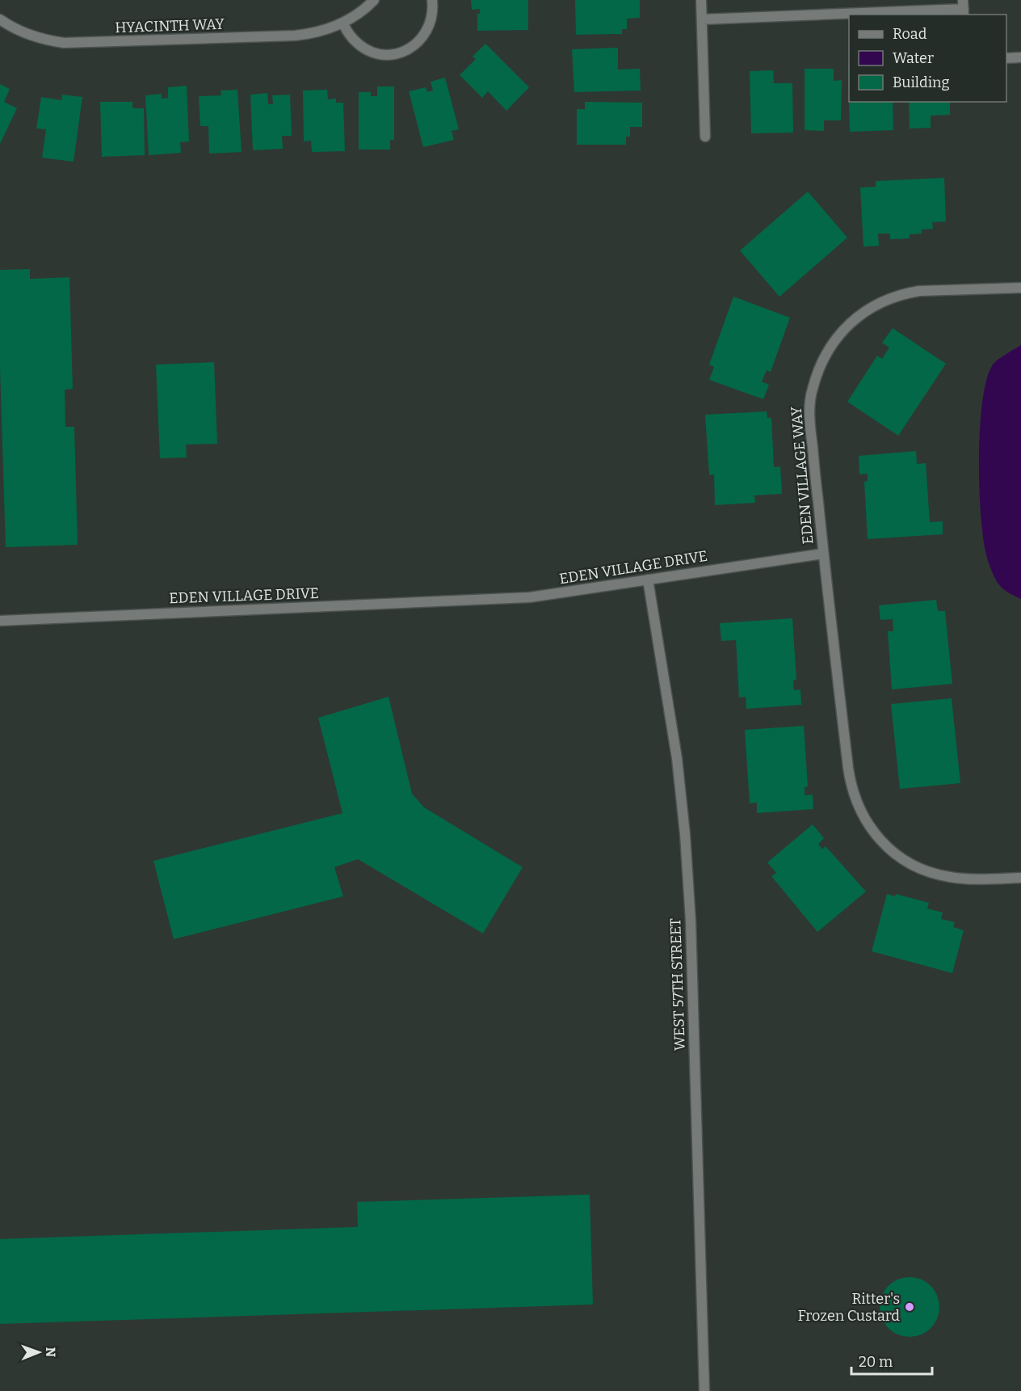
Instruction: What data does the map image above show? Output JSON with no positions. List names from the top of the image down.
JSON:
{
  "streets": {
    "street": [
      "HYACINTH WAY",
      "EDEN VILLAGE WAY",
      "EDEN VILLAGE DRIVE",
      "WEST 57TH STREET"
    ]
  },
  "crossings": [
    ["EDEN VILLAGE WAY", "EDEN VILLAGE DRIVE"],
    ["EDEN VILLAGE DRIVE", "WEST 57TH STREET"]
  ],
  "places": ["Ritter's Frozen Custard"],
  "legend": ["Road", "Water", "Building"],
  "scale_bar": "20 m",
  "north": "right"
}
